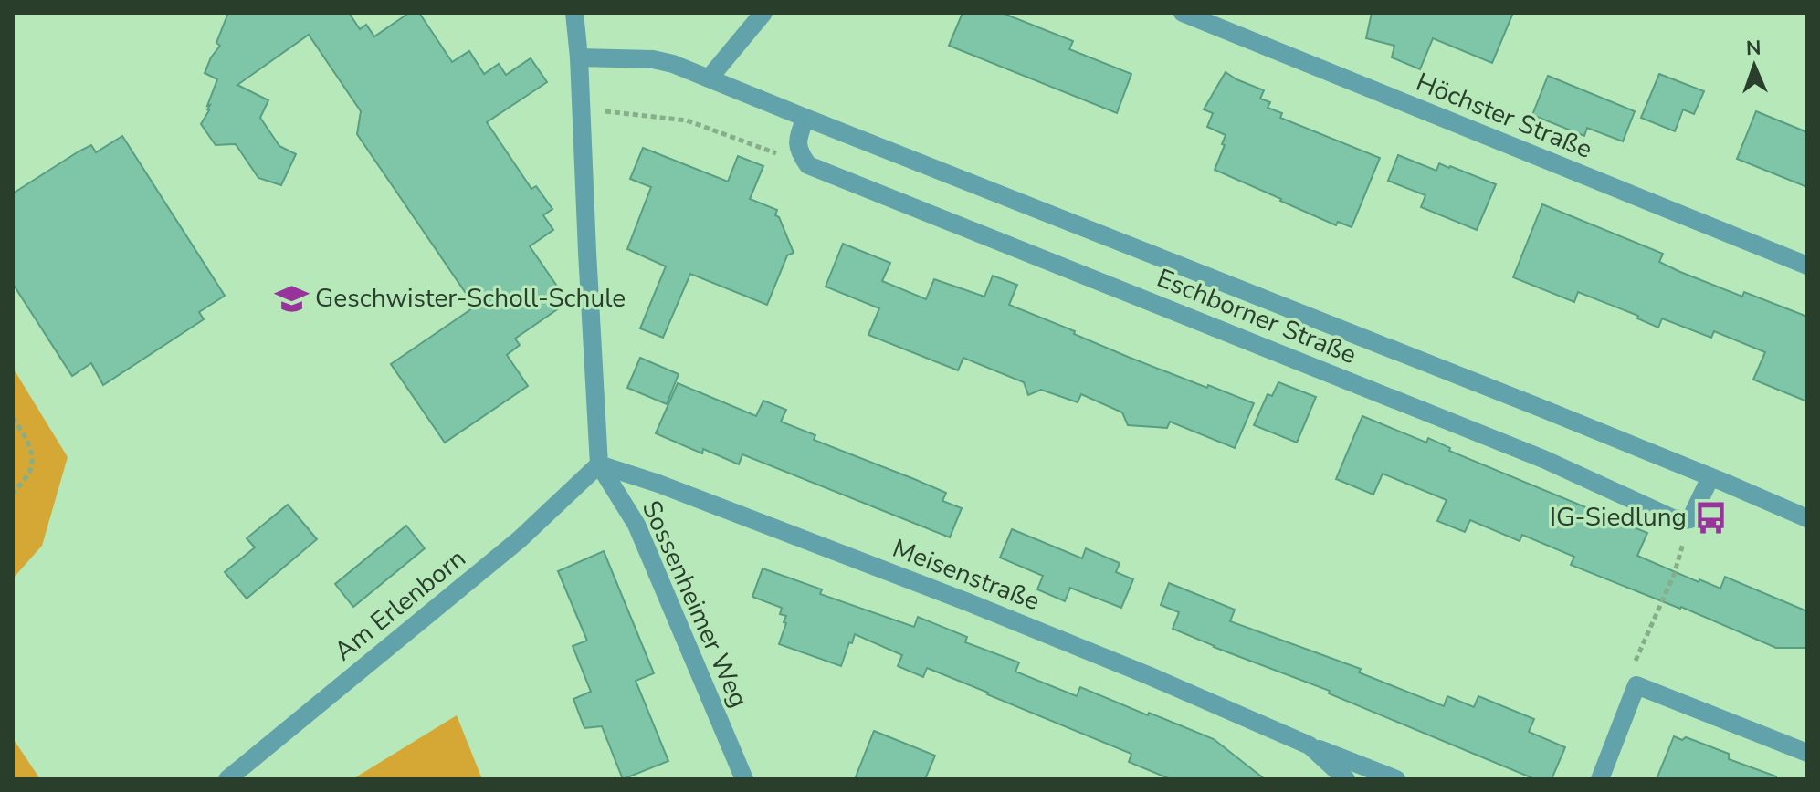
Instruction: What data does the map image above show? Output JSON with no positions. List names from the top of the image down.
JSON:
{
  "streets": {
    "street": [
      "Höchster Straße",
      "Eschborner Straße",
      "Meisenstraße",
      "Sossenheimer Weg",
      "Am Erlenborn"
    ]
  },
  "crossings": [
    ["Eschborner Straße", "Sossenheimer Weg"],
    ["Meisenstraße", "Sossenheimer Weg"],
    ["Meisenstraße", "Am Erlenborn"],
    ["Sossenheimer Weg", "Am Erlenborn"]
  ],
  "places": {
    "school or university": ["Geschwister-Scholl-Schule"],
    "bus stop": ["IG-Siedlung"]
  },
  "north": "top"
}
